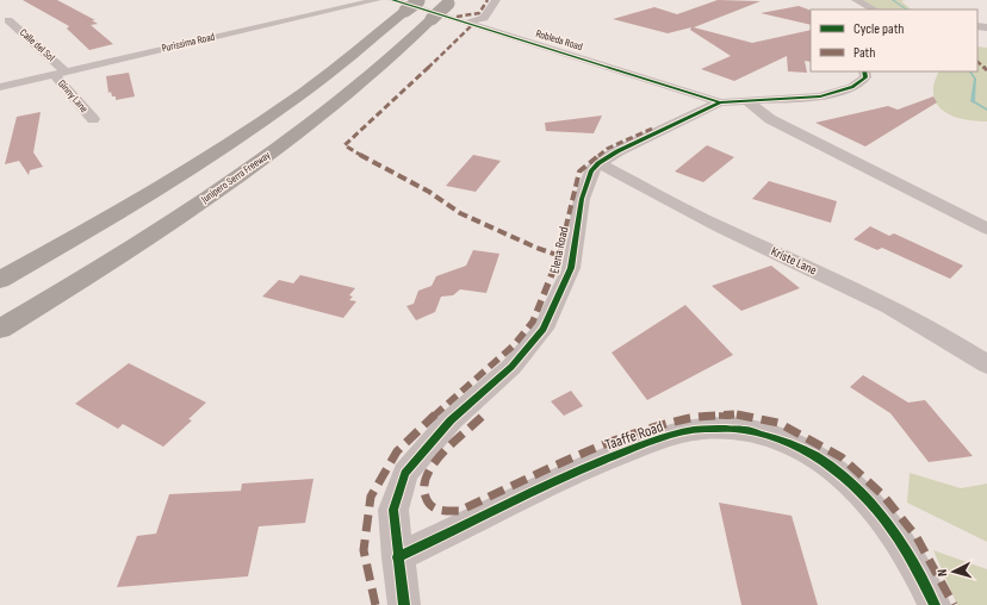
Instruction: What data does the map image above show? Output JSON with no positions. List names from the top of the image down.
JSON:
{
  "streets": {
    "highway": ["Junipero Serra Freeway"],
    "street": [
      "Robleda Road",
      "Purissima Road",
      "Calle del Sol",
      "Ginny Lane",
      "Elena Road",
      "Kriste Lane",
      "Taaffe Road"
    ]
  },
  "crossings": [
    ["Robleda Road", "Elena Road"],
    ["Purissima Road", "Calle del Sol"],
    ["Purissima Road", "Ginny Lane"],
    ["Calle del Sol", "Ginny Lane"],
    ["Elena Road", "Kriste Lane"],
    ["Elena Road", "Taaffe Road"]
  ],
  "legend": ["Cycle path", "Path"],
  "north": "left"
}
